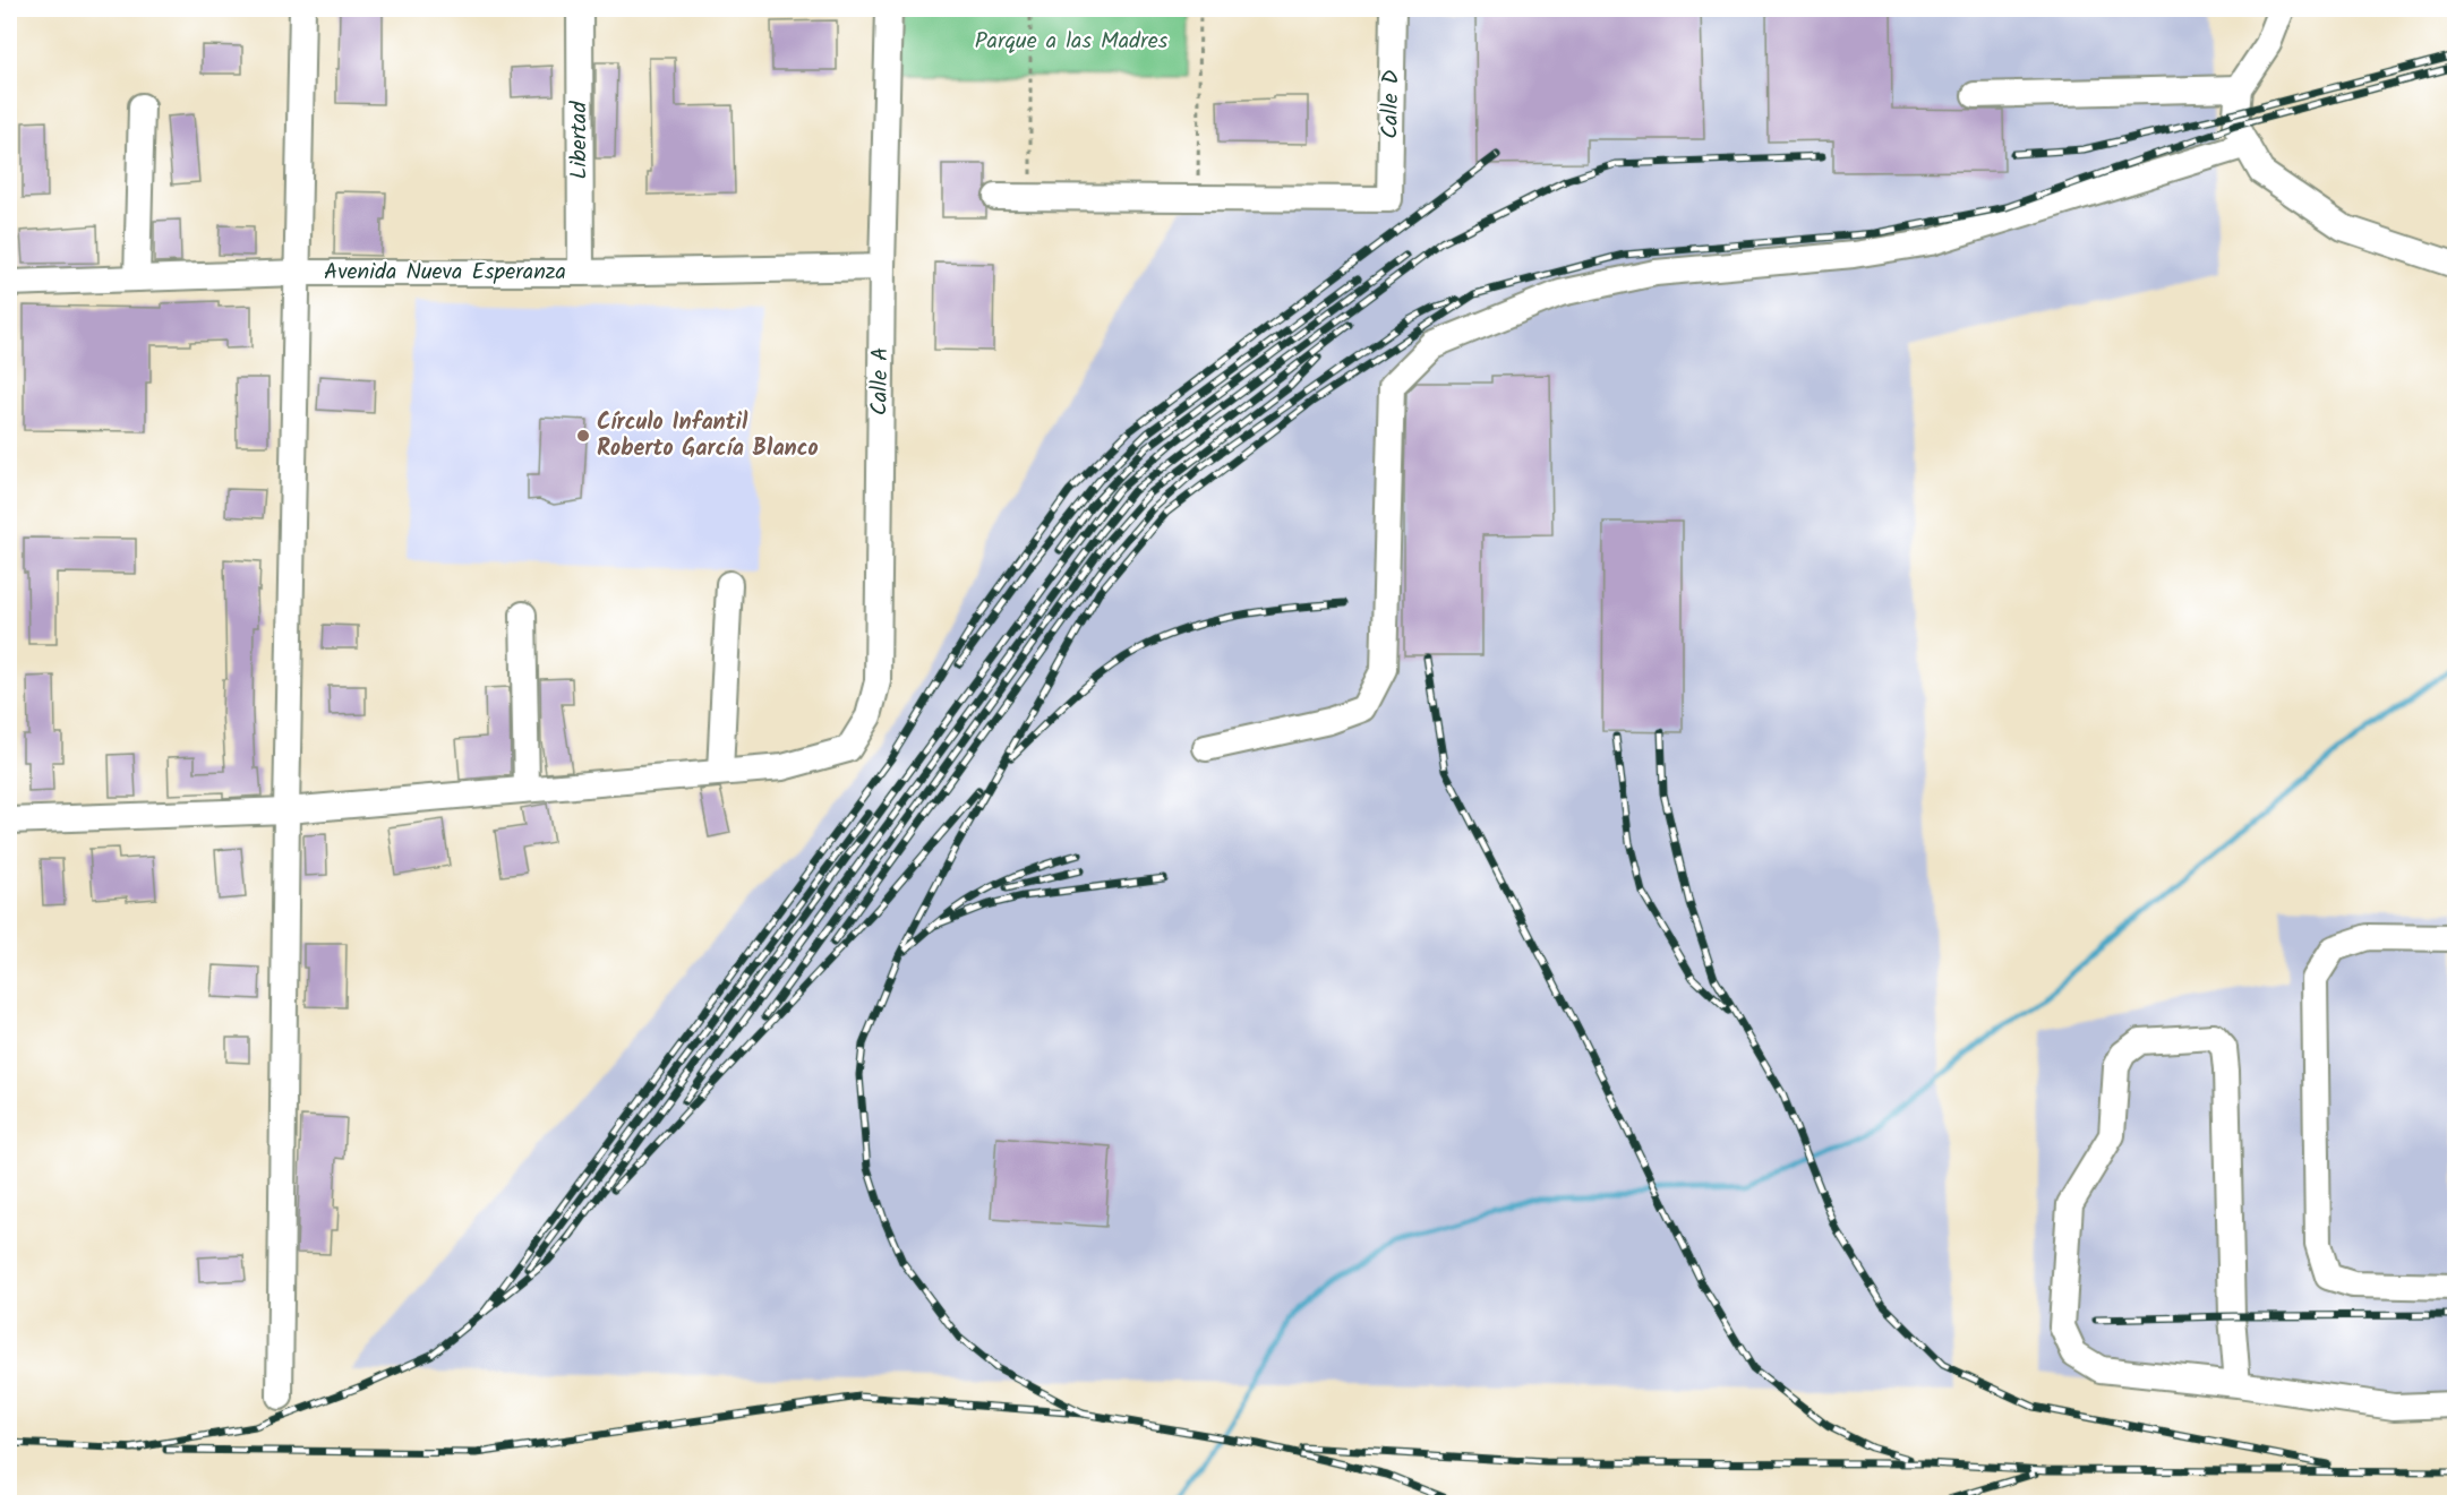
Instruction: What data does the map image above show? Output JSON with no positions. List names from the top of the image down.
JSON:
{
  "streets": {
    "street": [
      "Calle D",
      "Libertad",
      "Avenida Nueva Esperanza",
      "Calle A"
    ]
  },
  "crossings": [
    ["Libertad", "Avenida Nueva Esperanza"],
    ["Avenida Nueva Esperanza", "Calle A"]
  ],
  "parks": ["Parque a las Madres"],
  "places": ["Círculo Infantil Roberto García Blanco"]
}
